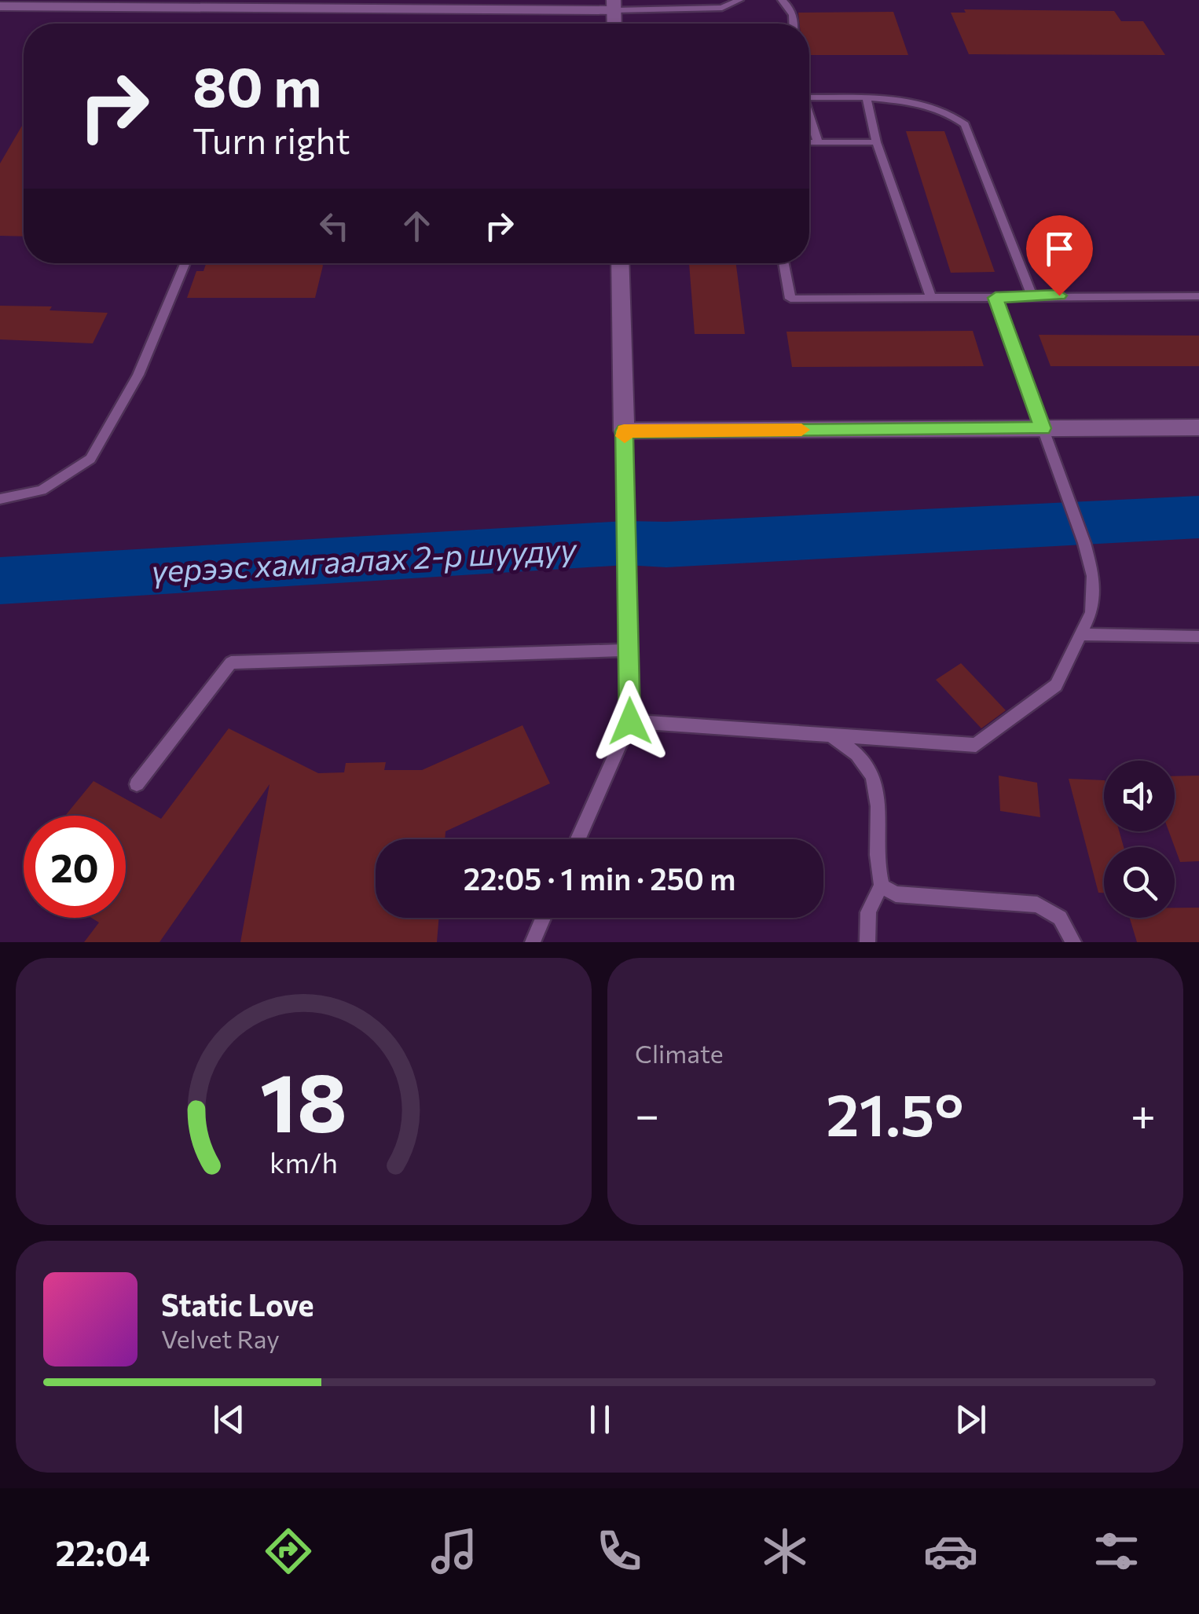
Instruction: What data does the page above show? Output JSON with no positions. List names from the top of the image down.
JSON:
{
  "water": ["үерээс хамгаалах 2-р шуудуу"],
  "page": {
    "turn": ["80 m", "Turn right"],
    "limit": "20",
    "trip": "22:05 · 1 min · 250 m",
    "tile": "Climate",
    "heat": ["−", "21.5°", "+"],
    "song": ["Static Love", "Velvet Ray"],
    "tabs": "22:04",
    "gauge": ["18", "km/h"]
  }
}
